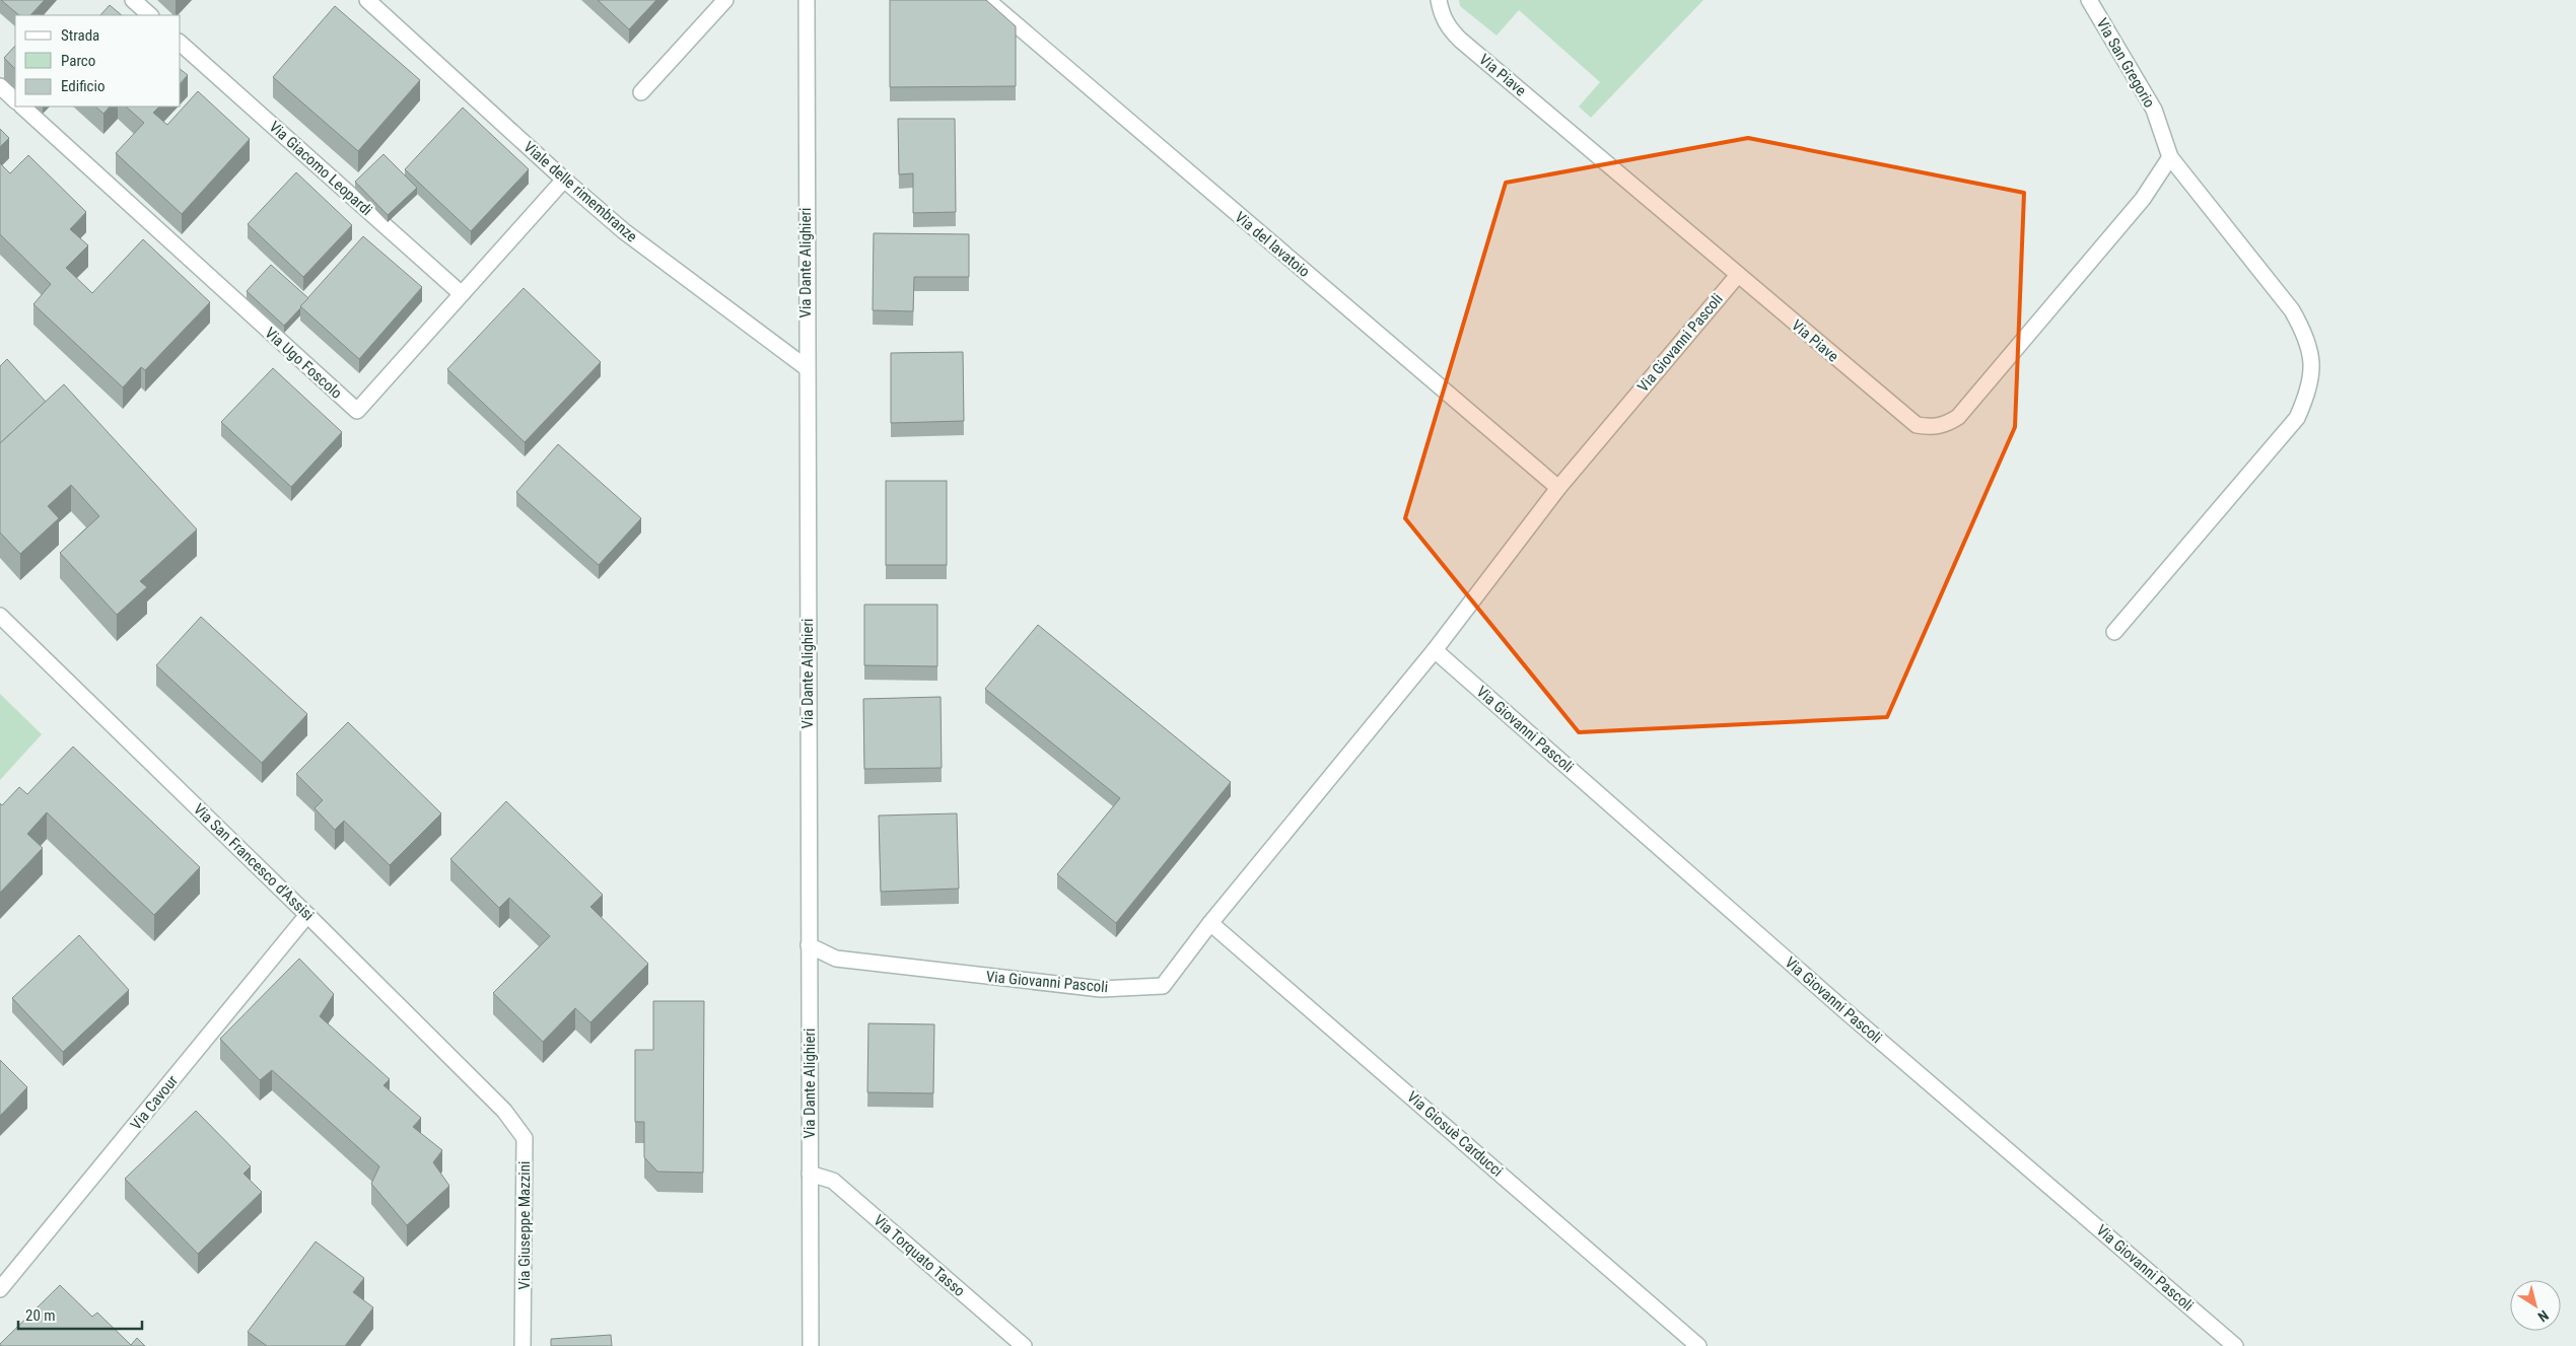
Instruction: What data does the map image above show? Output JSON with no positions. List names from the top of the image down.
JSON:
{
  "streets": {
    "street": [
      "Via San Gregorio",
      "Via Piave",
      "Via Giacomo Leopardi",
      "Viale delle rimembranze",
      "Via del lavatoio",
      "Via Dante Alighieri",
      "Via Giovanni Pascoli",
      "Via Ugo Foscolo",
      "Via San Francesco d'Assisi",
      "Via Cavour",
      "Via Giosuè Carducci",
      "Via Giuseppe Mazzini",
      "Via Torquato Tasso"
    ]
  },
  "crossings": [
    ["Via San Gregorio", "Via Piave"],
    ["Via Piave", "Via Giovanni Pascoli"],
    ["Via Giacomo Leopardi", "Via Ugo Foscolo"],
    ["Viale delle rimembranze", "Via Dante Alighieri"],
    ["Viale delle rimembranze", "Via Ugo Foscolo"],
    ["Via del lavatoio", "Via Giovanni Pascoli"],
    ["Via Dante Alighieri", "Via Giovanni Pascoli"],
    ["Via Dante Alighieri", "Via Torquato Tasso"],
    ["Via Giovanni Pascoli", "Via Giosuè Carducci"],
    ["Via San Francesco d'Assisi", "Via Cavour"],
    ["Via San Francesco d'Assisi", "Via Giuseppe Mazzini"]
  ],
  "legend": ["Strada", "Parco", "Edificio"],
  "scale_bar": "20 m",
  "north": "bottom right"
}
